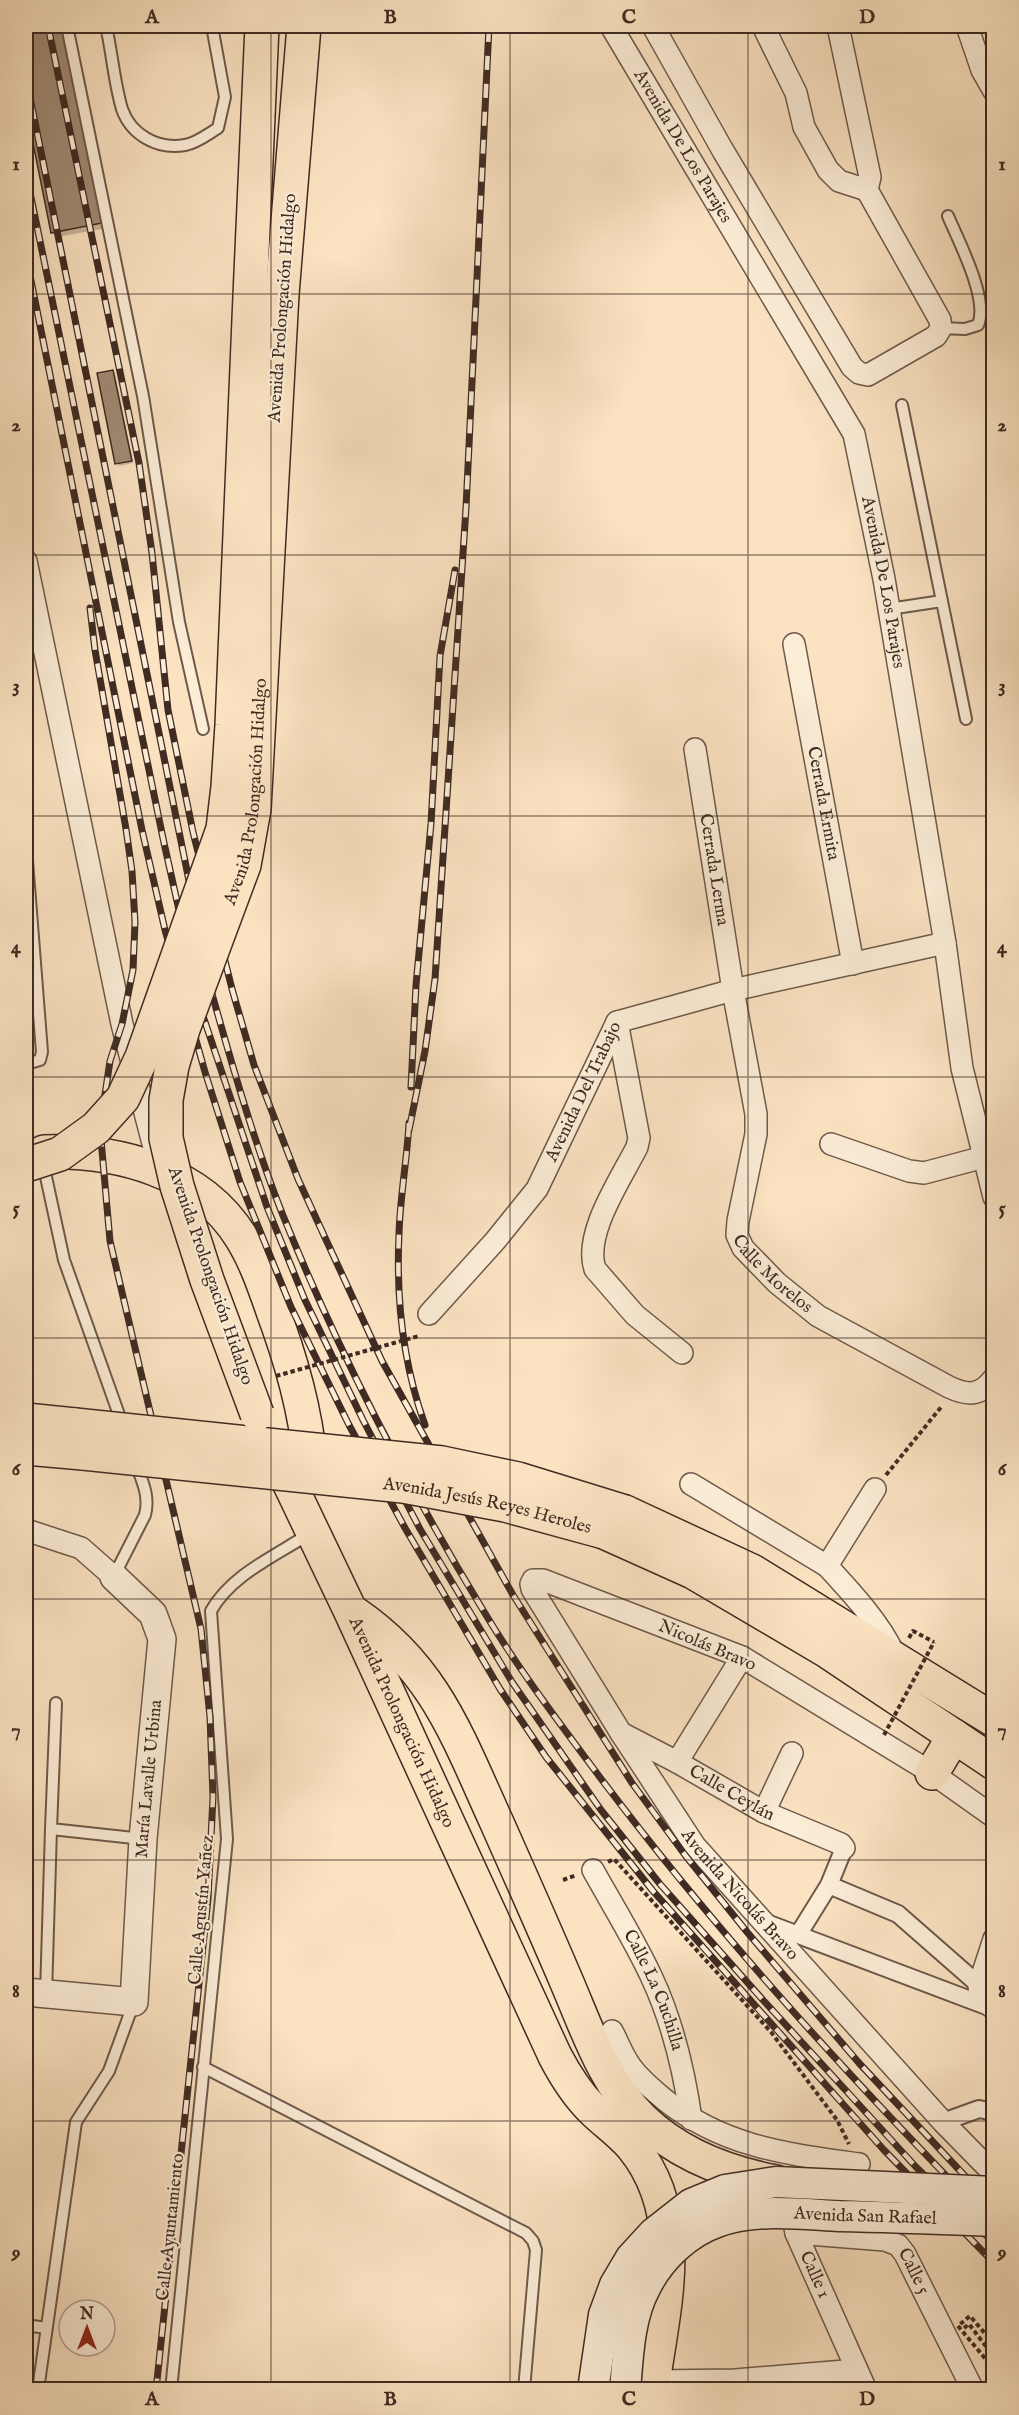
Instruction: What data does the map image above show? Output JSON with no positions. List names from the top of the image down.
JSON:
{
  "streets": {
    "highway": ["Avenida Prolongación Hidalgo", "Avenida Jesús Reyes Heroles"],
    "main road": ["Avenida San Rafael"],
    "street": [
      "Avenida De Los Parajes",
      "Cerrada Ermita",
      "Cerrada Lerma",
      "Avenida Del Trabajo",
      "Calle Morelos",
      "Nicolás Bravo",
      "María Lavalle Urbina",
      "Calle Ceylán",
      "Avenida Nicolás Bravo",
      "Calle La Cuchilla",
      "Calle 5",
      "Calle 1"
    ],
    "lane": ["Calle Agustín Yañez", "Calle Ayuntamiento"]
  },
  "crossings": [
    ["Avenida De Los Parajes", "Avenida Del Trabajo"],
    ["Avenida Prolongación Hidalgo", "Calle Agustín Yañez"],
    ["Avenida Prolongación Hidalgo", "Avenida San Rafael"],
    ["Cerrada Ermita", "Avenida Del Trabajo"],
    ["Cerrada Lerma", "Avenida Del Trabajo"],
    ["Cerrada Lerma", "Calle Morelos"],
    ["Avenida Del Trabajo", "Calle Morelos"],
    ["Nicolás Bravo", "Avenida Nicolás Bravo"],
    ["Calle Ceylán", "Avenida Nicolás Bravo"],
    ["Calle Agustín Yañez", "Calle Ayuntamiento"],
    ["Avenida San Rafael", "Calle 1"],
    ["Calle 5", "Calle 1"]
  ],
  "north": "top",
  "grid": {
    "columns": [
      "A",
      "B",
      "C",
      "D"
    ],
    "rows": [
      "1",
      "2",
      "3",
      "4",
      "5",
      "6",
      "7",
      "8",
      "9"
    ]
  }
}
